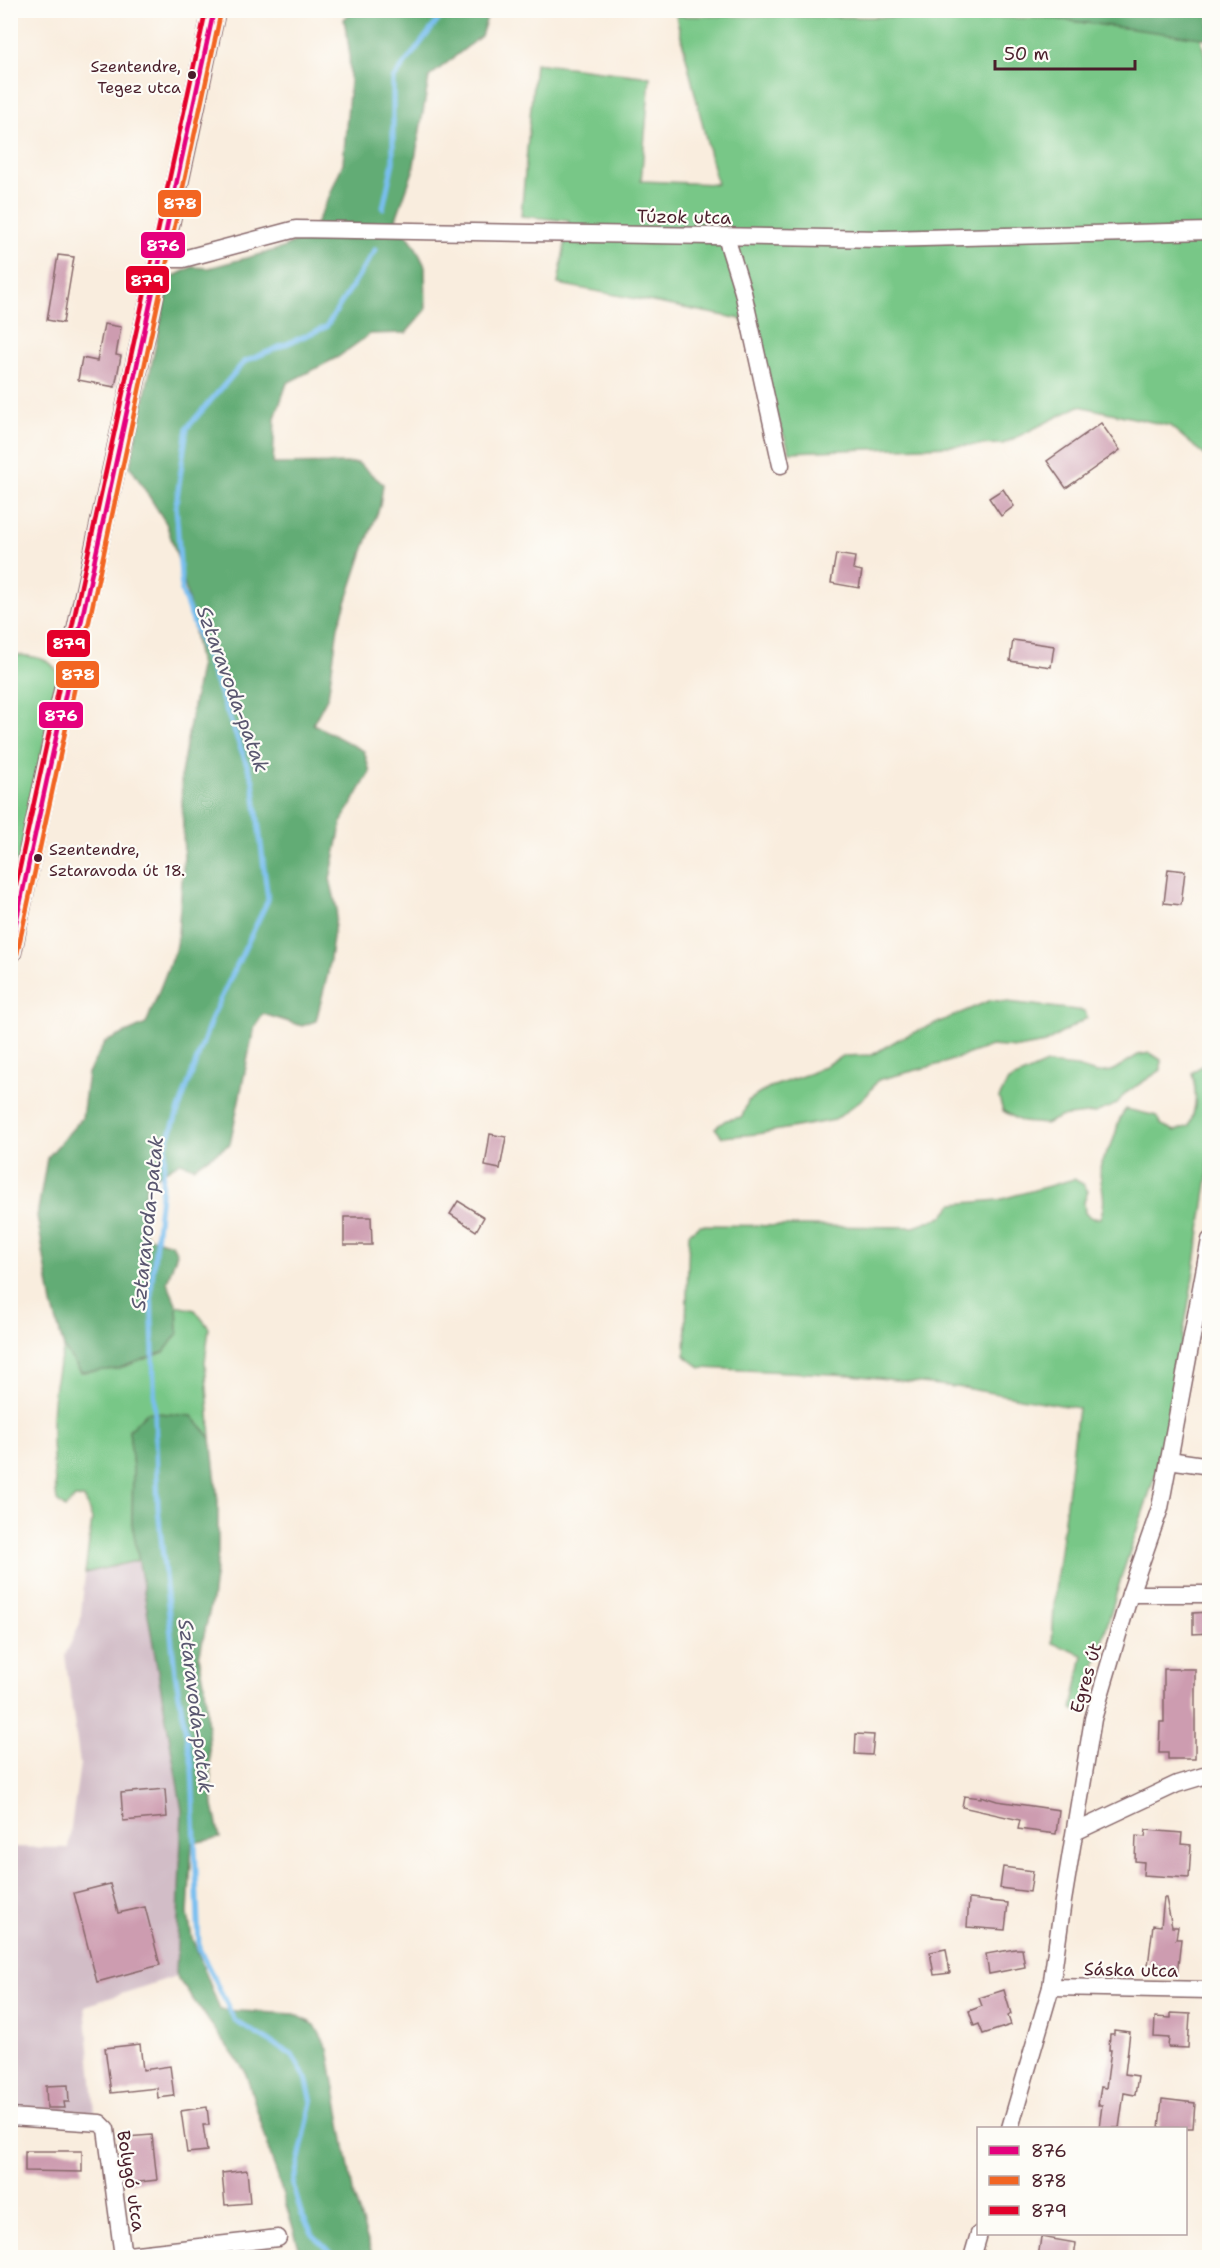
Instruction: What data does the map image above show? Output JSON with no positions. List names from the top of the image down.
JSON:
{
  "streets": {
    "street": [
      "Túzok utca",
      "Egres út",
      "Sáska utca",
      "Bolygó utca"
    ]
  },
  "crossings": [
    ["Egres út", "Sáska utca"]
  ],
  "water": ["Sztaravoda-patak"],
  "places": ["Szentendre, Tegez utca", "Szentendre, Sztaravoda út 18."],
  "lines": ["transit line 876", "transit line 879", "transit line 878"],
  "legend": ["876", "878", "879"],
  "scale_bar": "50 m"
}
